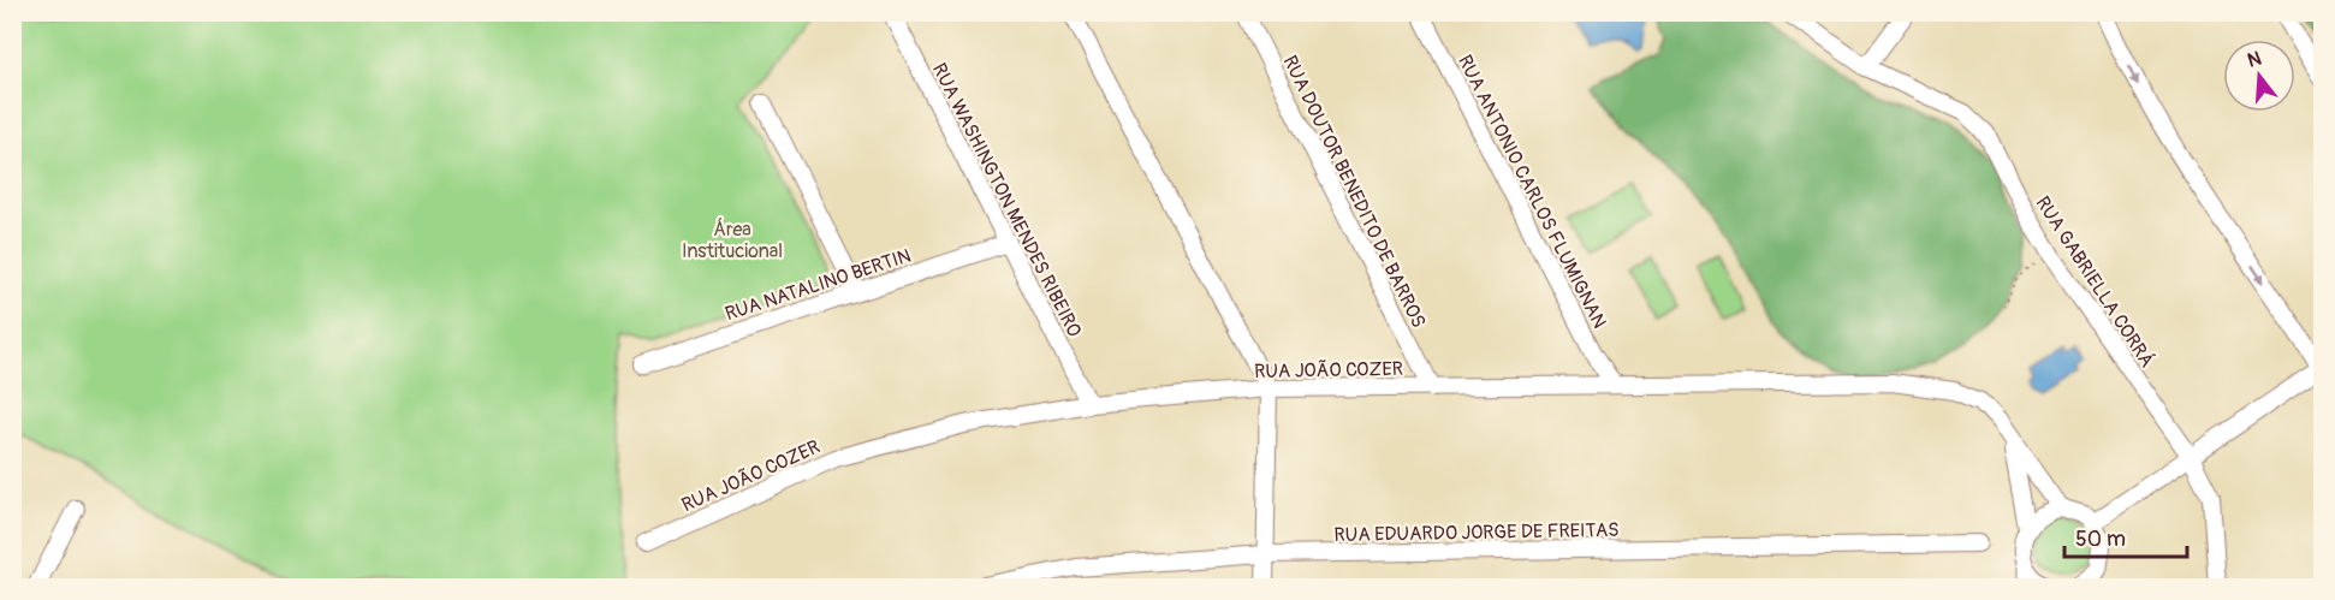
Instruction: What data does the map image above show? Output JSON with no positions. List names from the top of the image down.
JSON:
{
  "streets": {
    "street": [
      "RUA DOUTOR BENEDITO DE BARROS",
      "RUA ANTONIO CARLOS FLUMIGNAN",
      "RUA WASHINGTON MENDES RIBEIRO",
      "RUA GABRIELLA CORRÁ",
      "RUA NATALINO BERTIN",
      "RUA JOÃO COZER",
      "RUA EDUARDO JORGE DE FREITAS"
    ]
  },
  "crossings": [
    ["RUA DOUTOR BENEDITO DE BARROS", "RUA JOÃO COZER"],
    ["RUA ANTONIO CARLOS FLUMIGNAN", "RUA JOÃO COZER"],
    ["RUA WASHINGTON MENDES RIBEIRO", "RUA NATALINO BERTIN"],
    ["RUA WASHINGTON MENDES RIBEIRO", "RUA JOÃO COZER"]
  ],
  "parks": ["Área Institucional"],
  "scale_bar": "50 m",
  "north": "top"
}
